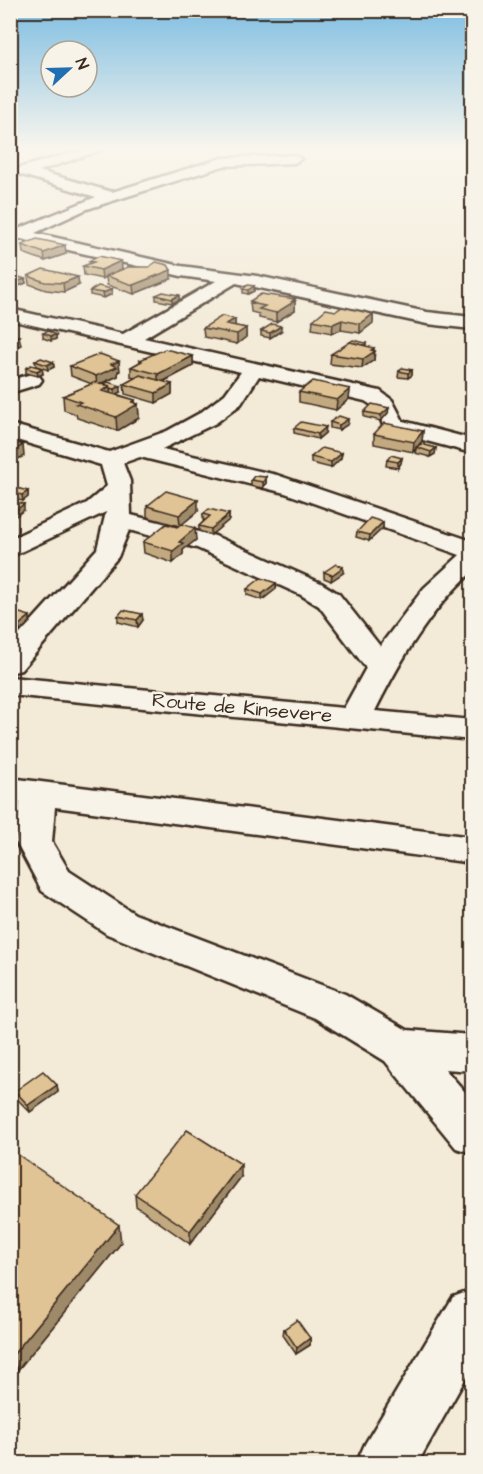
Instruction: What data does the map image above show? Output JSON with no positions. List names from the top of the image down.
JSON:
{
  "streets": {
    "street": ["Route de Kinsevere"]
  },
  "north": "right"
}
